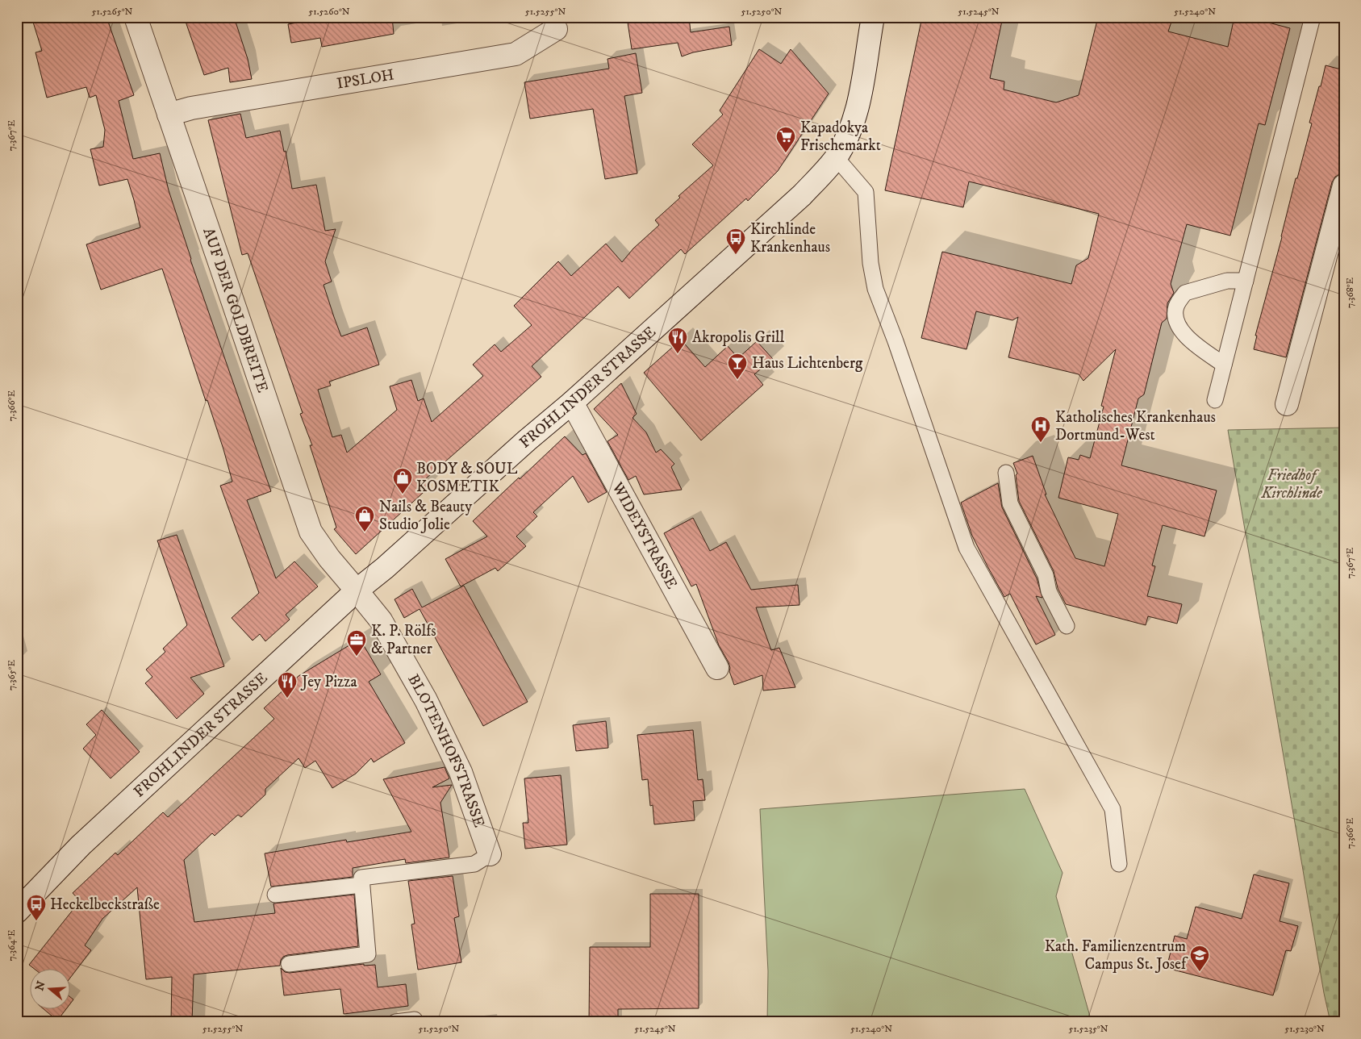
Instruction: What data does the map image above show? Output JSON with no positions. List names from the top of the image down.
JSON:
{
  "streets": {
    "street": [
      "IPSLOH",
      "AUF DER GOLDBREITE",
      "FROHLINDER STRASSE",
      "WIDEYSTRASSE",
      "BLOTENHOFSTRASSE"
    ]
  },
  "crossings": [
    ["IPSLOH", "AUF DER GOLDBREITE"],
    ["AUF DER GOLDBREITE", "FROHLINDER STRASSE"],
    ["AUF DER GOLDBREITE", "BLOTENHOFSTRASSE"],
    ["FROHLINDER STRASSE", "WIDEYSTRASSE"],
    ["FROHLINDER STRASSE", "BLOTENHOFSTRASSE"]
  ],
  "parks": ["Friedhof Kirchlinde"],
  "places": {
    "supermarket": ["Kapadokya Frischemarkt"],
    "bus stop": ["Kirchlinde Krankenhaus", "Heckelbeckstraße"],
    "restaurant": ["Akropolis Grill", "Jey Pizza"],
    "bar": ["Haus Lichtenberg"],
    "hospital": ["Katholisches Krankenhaus Dortmund-West"],
    "shop": ["BODY & SOUL KOSMETIK", "Nails & Beauty Studio Jolie"],
    "office": ["K. P. Rölfs & Partner"],
    "school or university": ["Kath. Familienzentrum Campus St. Josef"]
  },
  "north": "left",
  "coordinates": [
    "51.5265°N",
    "51.5260°N",
    "51.5255°N",
    "51.5250°N",
    "51.5245°N",
    "51.5240°N",
    "7.367°E",
    "7.368°E",
    "7.366°E",
    "7.365°E",
    "7.364°E",
    "51.5235°N",
    "51.5230°N"
  ]
}
